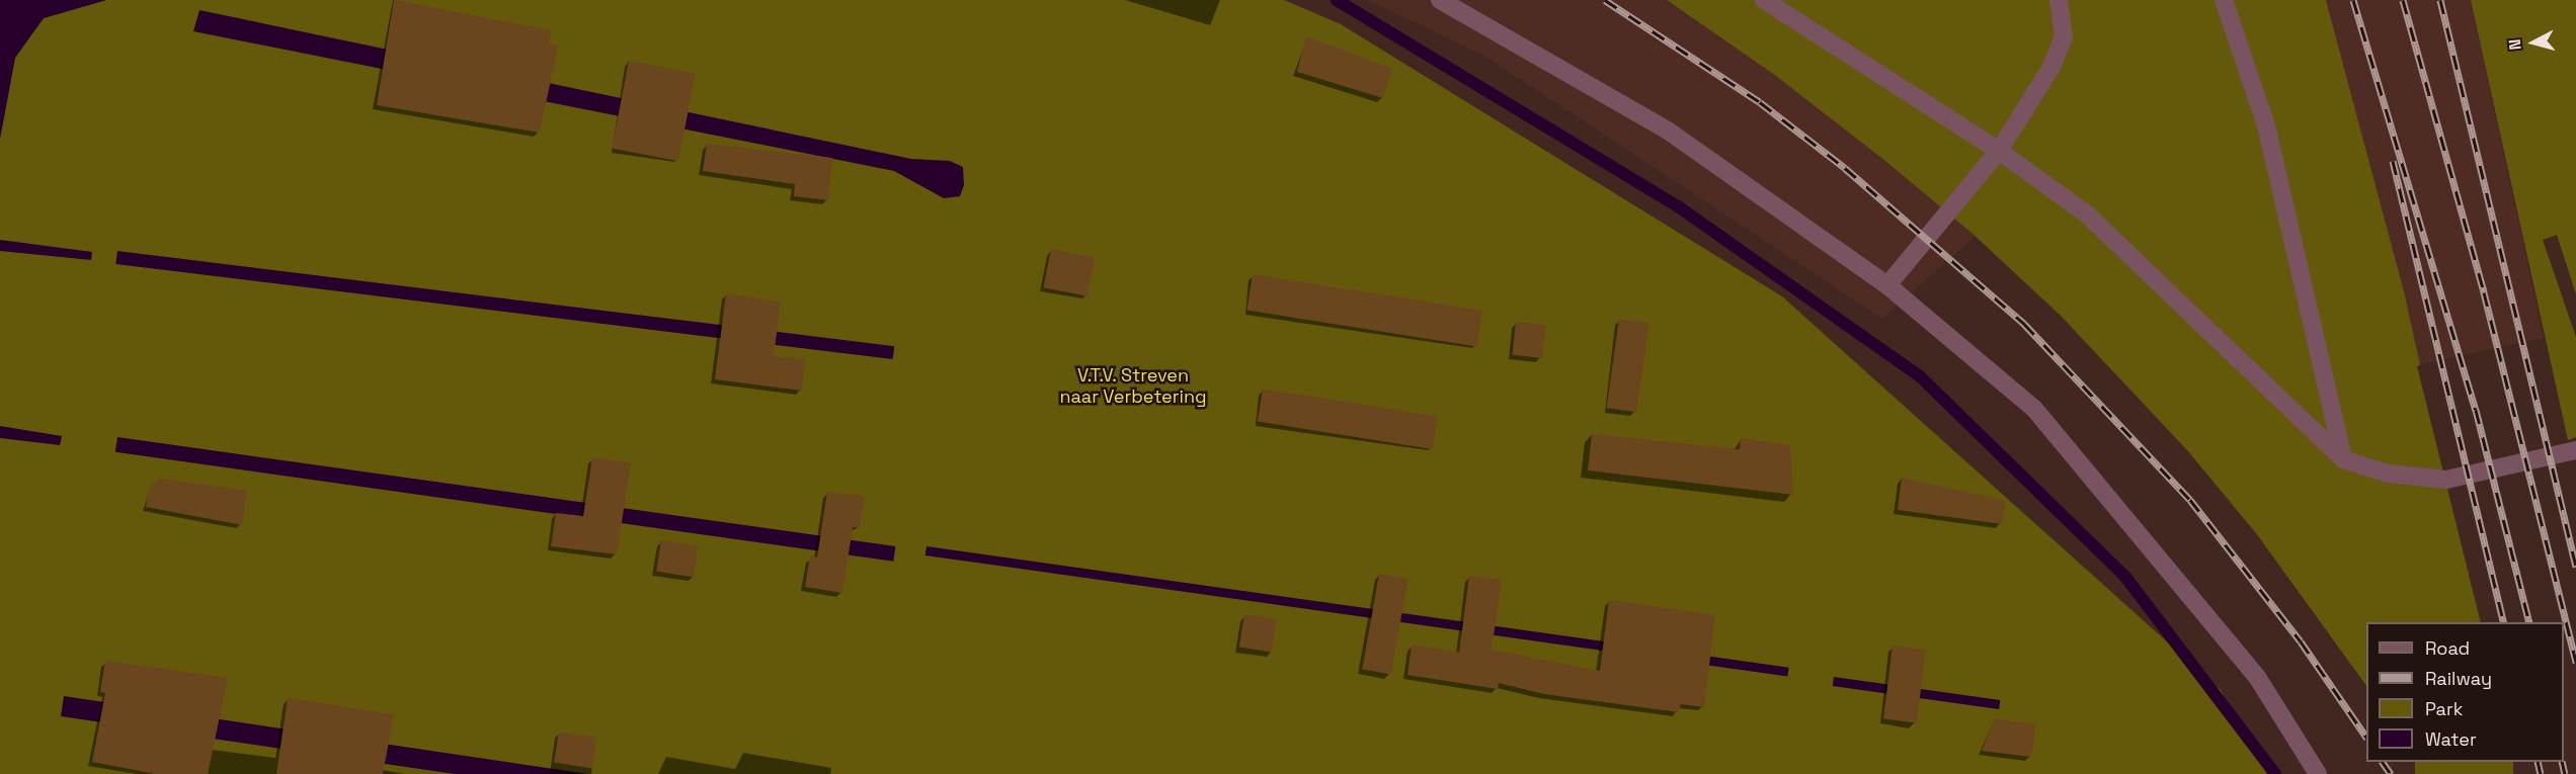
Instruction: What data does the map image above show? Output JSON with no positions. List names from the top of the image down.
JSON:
{
  "parks": ["V.T.V. Streven naar Verbetering"],
  "legend": [
    "Road",
    "Railway",
    "Park",
    "Water"
  ],
  "north": "left"
}
